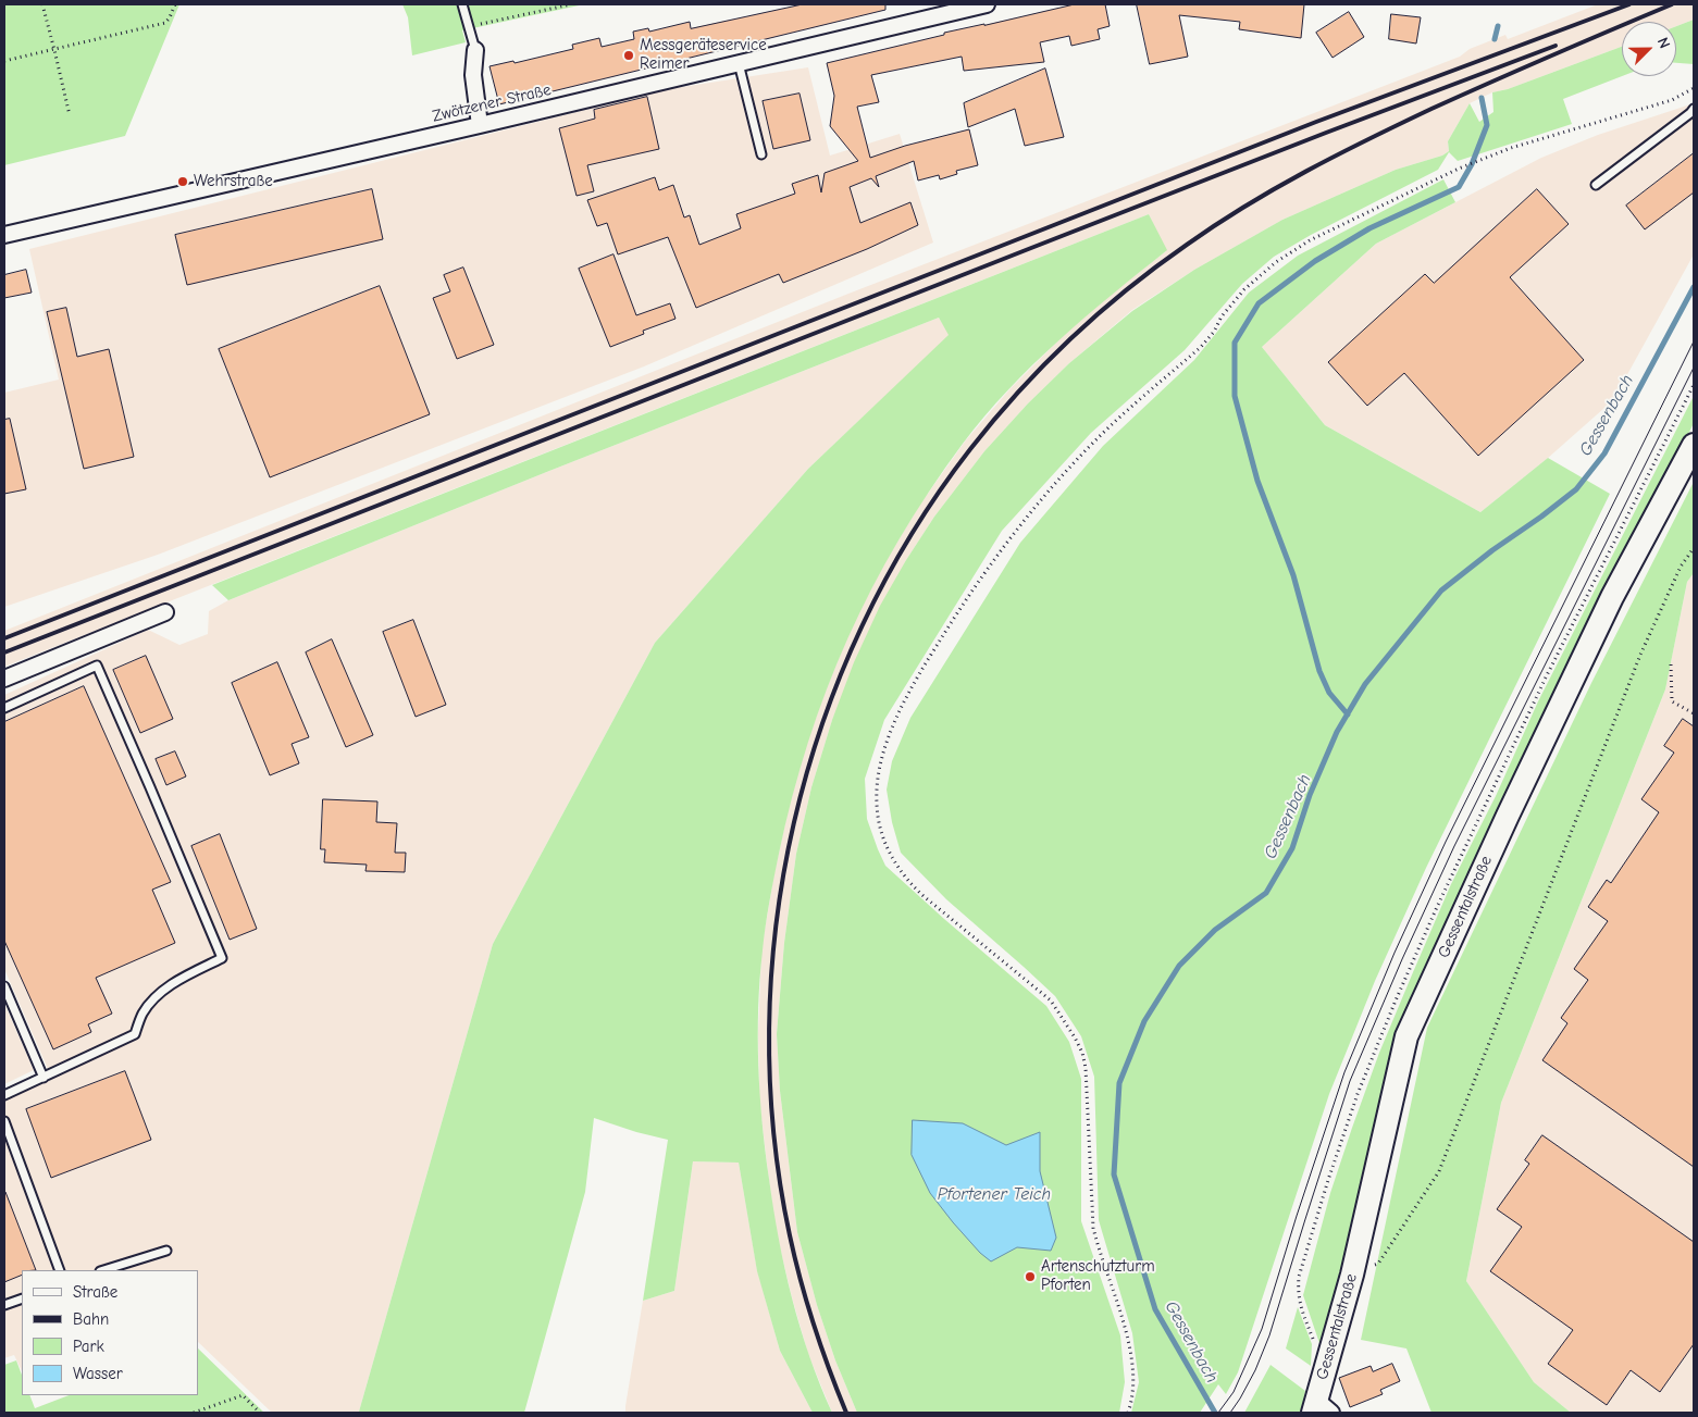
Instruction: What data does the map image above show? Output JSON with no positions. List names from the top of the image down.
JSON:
{
  "streets": {
    "main road": ["Gessentalstraße"],
    "street": ["Zwötzener Straße"]
  },
  "water": ["Gessenbach", "Pfortener Teich"],
  "places": ["Messgeräteservice Reimer", "Wehrstraße", "Artenschutzturm Pforten"],
  "legend": [
    "Straße",
    "Bahn",
    "Park",
    "Wasser"
  ],
  "north": "top right"
}
